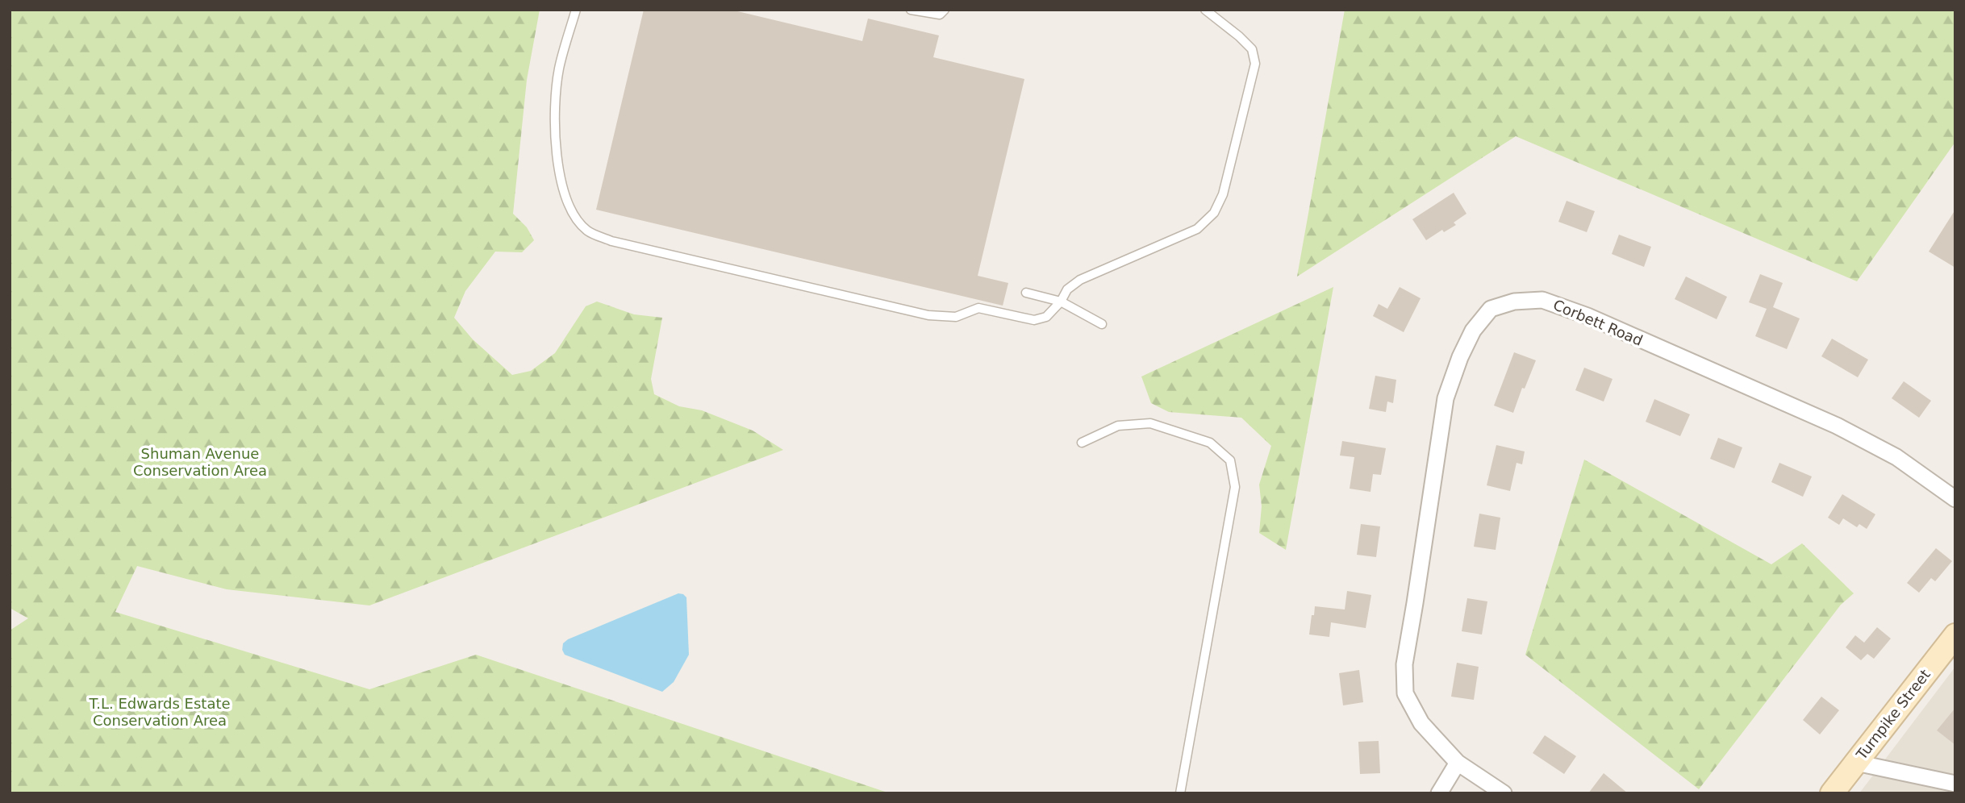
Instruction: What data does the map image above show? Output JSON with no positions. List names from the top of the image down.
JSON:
{
  "streets": {
    "street": ["Corbett Road", "Turnpike Street"]
  },
  "parks": ["Shuman Avenue Conservation Area", "T.L. Edwards Estate Conservation Area"]
}
